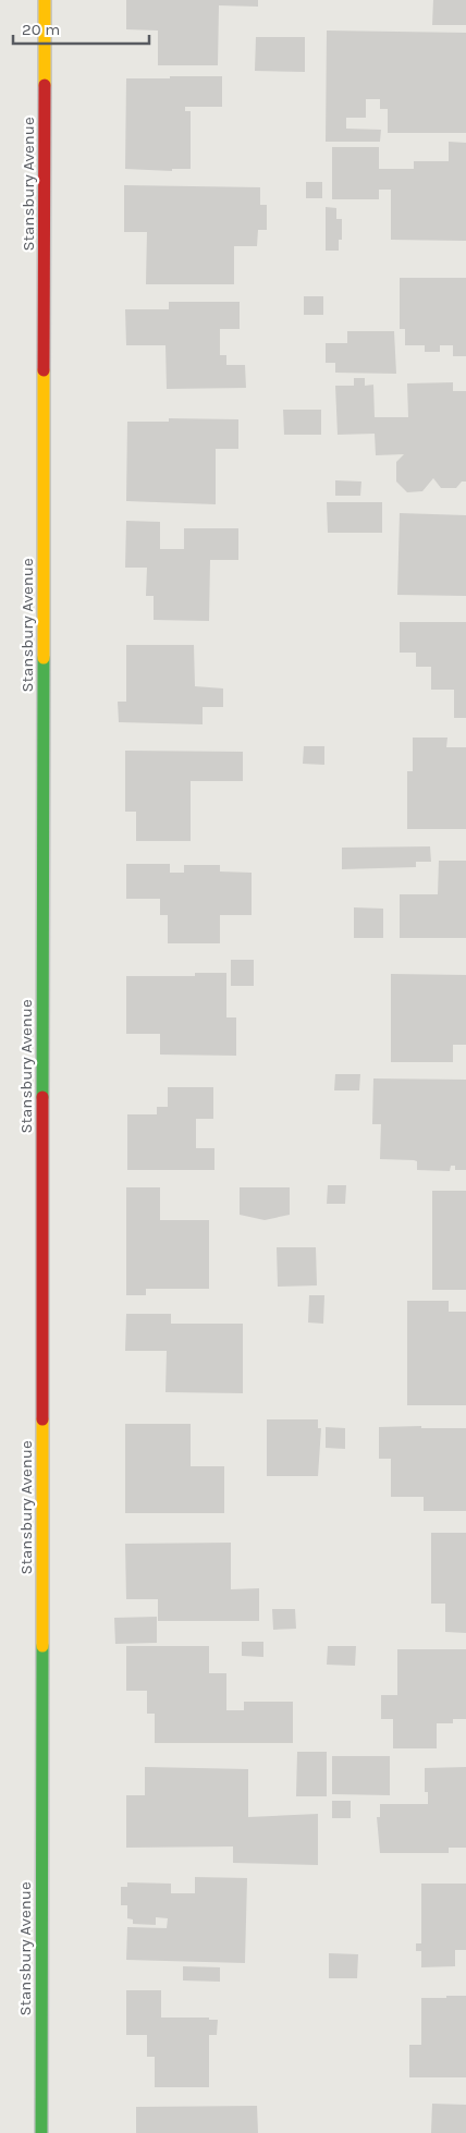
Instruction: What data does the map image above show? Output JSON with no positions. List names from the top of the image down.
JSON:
{
  "streets": {
    "street": ["Stansbury Avenue"]
  },
  "scale_bar": "20 m"
}
